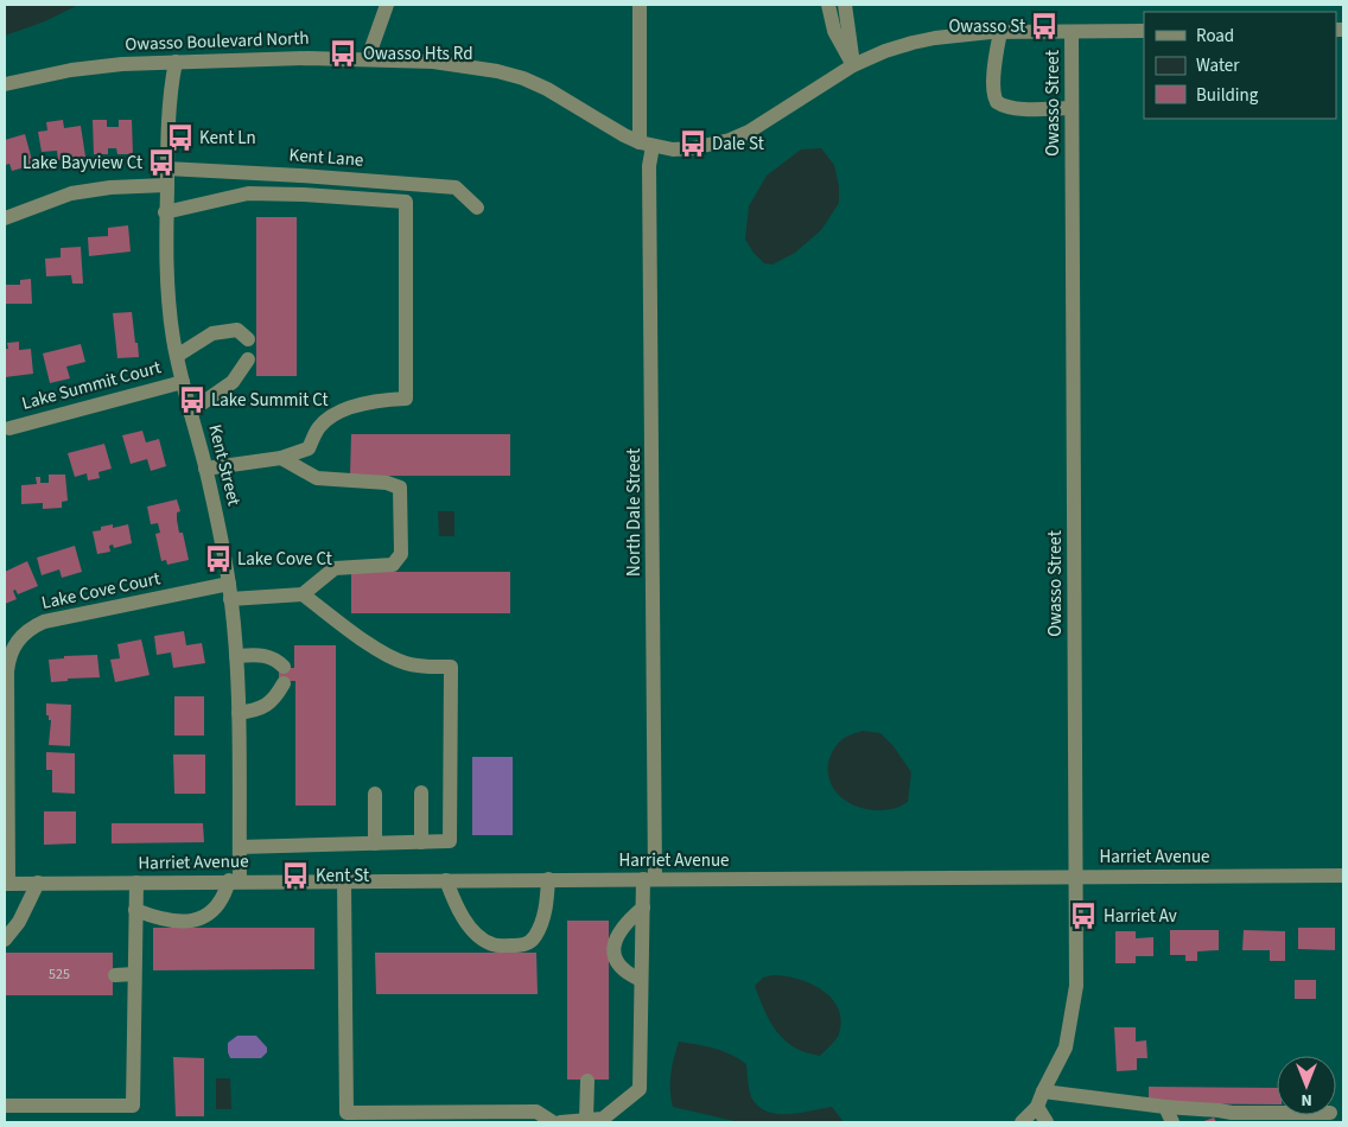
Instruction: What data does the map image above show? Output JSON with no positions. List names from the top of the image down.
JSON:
{
  "streets": {
    "street": [
      "Owasso Boulevard North",
      "Owasso Street",
      "Kent Lane",
      "Lake Summit Court",
      "Kent Street",
      "North Dale Street",
      "Lake Cove Court",
      "Harriet Avenue"
    ]
  },
  "crossings": [
    ["Owasso Boulevard North", "Owasso Street"],
    ["Owasso Boulevard North", "Kent Street"],
    ["Owasso Boulevard North", "North Dale Street"],
    ["Owasso Street", "Harriet Avenue"],
    ["Kent Lane", "Kent Street"],
    ["Lake Summit Court", "Kent Street"],
    ["Kent Street", "Lake Cove Court"],
    ["Kent Street", "Harriet Avenue"],
    ["North Dale Street", "Harriet Avenue"],
    ["Lake Cove Court", "Harriet Avenue"]
  ],
  "places": {
    "bus stop": [
      "Owasso St",
      "Owasso Hts Rd",
      "Kent Ln",
      "Dale St",
      "Lake Bayview Ct",
      "Lake Summit Ct",
      "Lake Cove Ct",
      "Kent St",
      "Harriet Av"
    ]
  },
  "house_numbers": ["525"],
  "legend": ["Road", "Water", "Building"],
  "north": "bottom"
}
